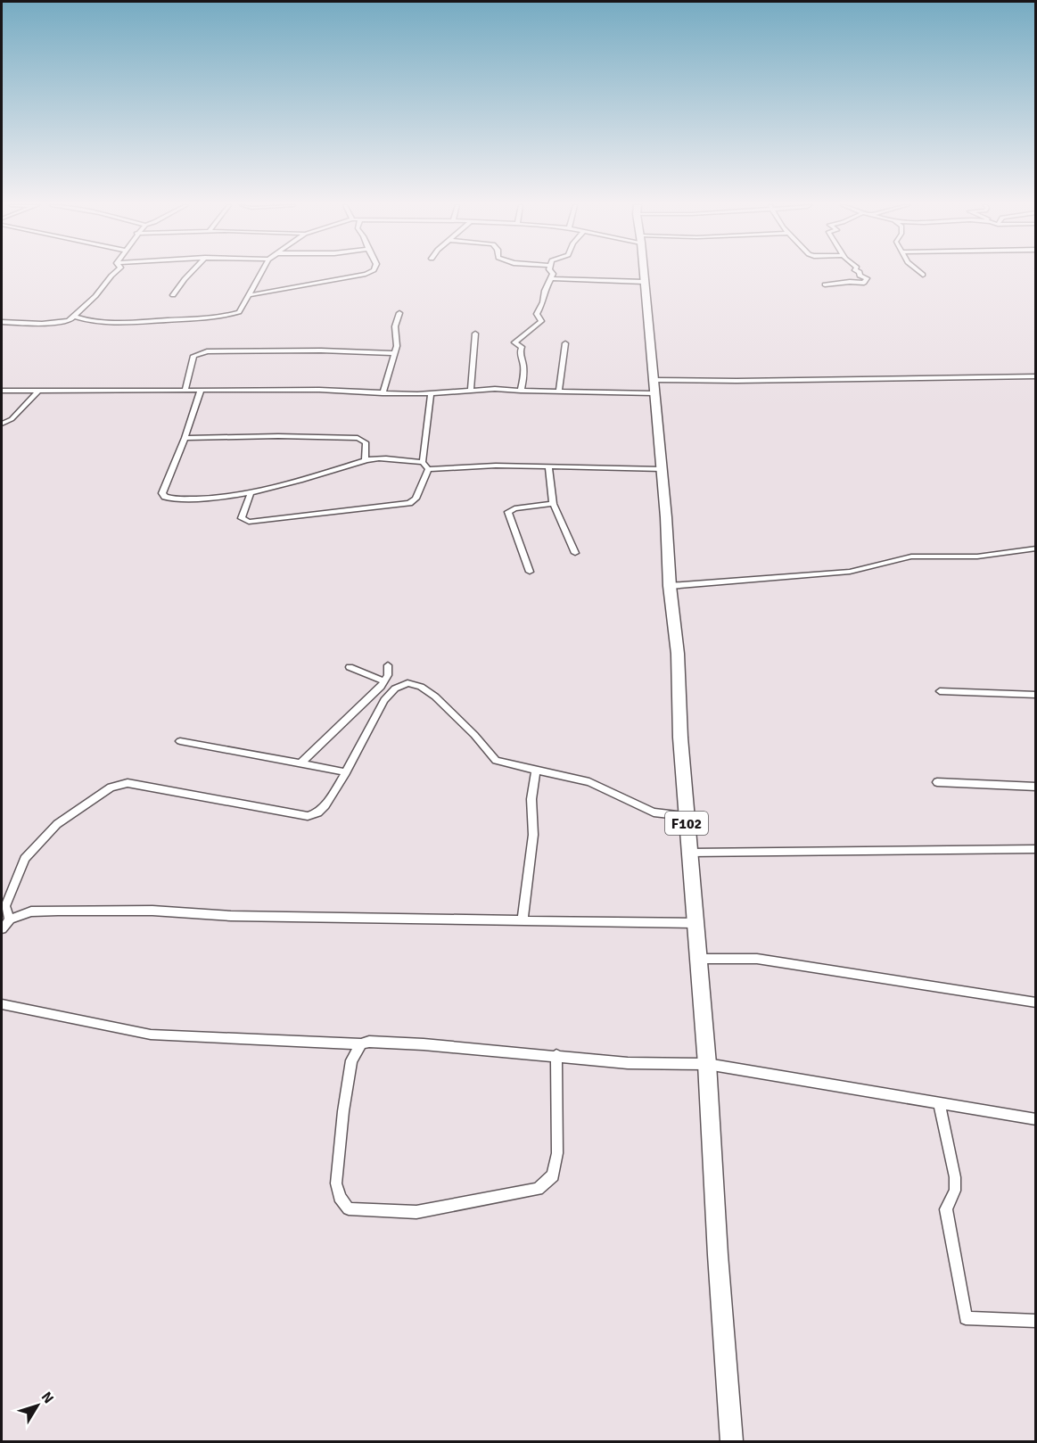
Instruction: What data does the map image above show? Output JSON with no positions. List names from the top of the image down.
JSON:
{
  "streets": {
    "main road": ["F102"]
  },
  "north": "top right"
}
